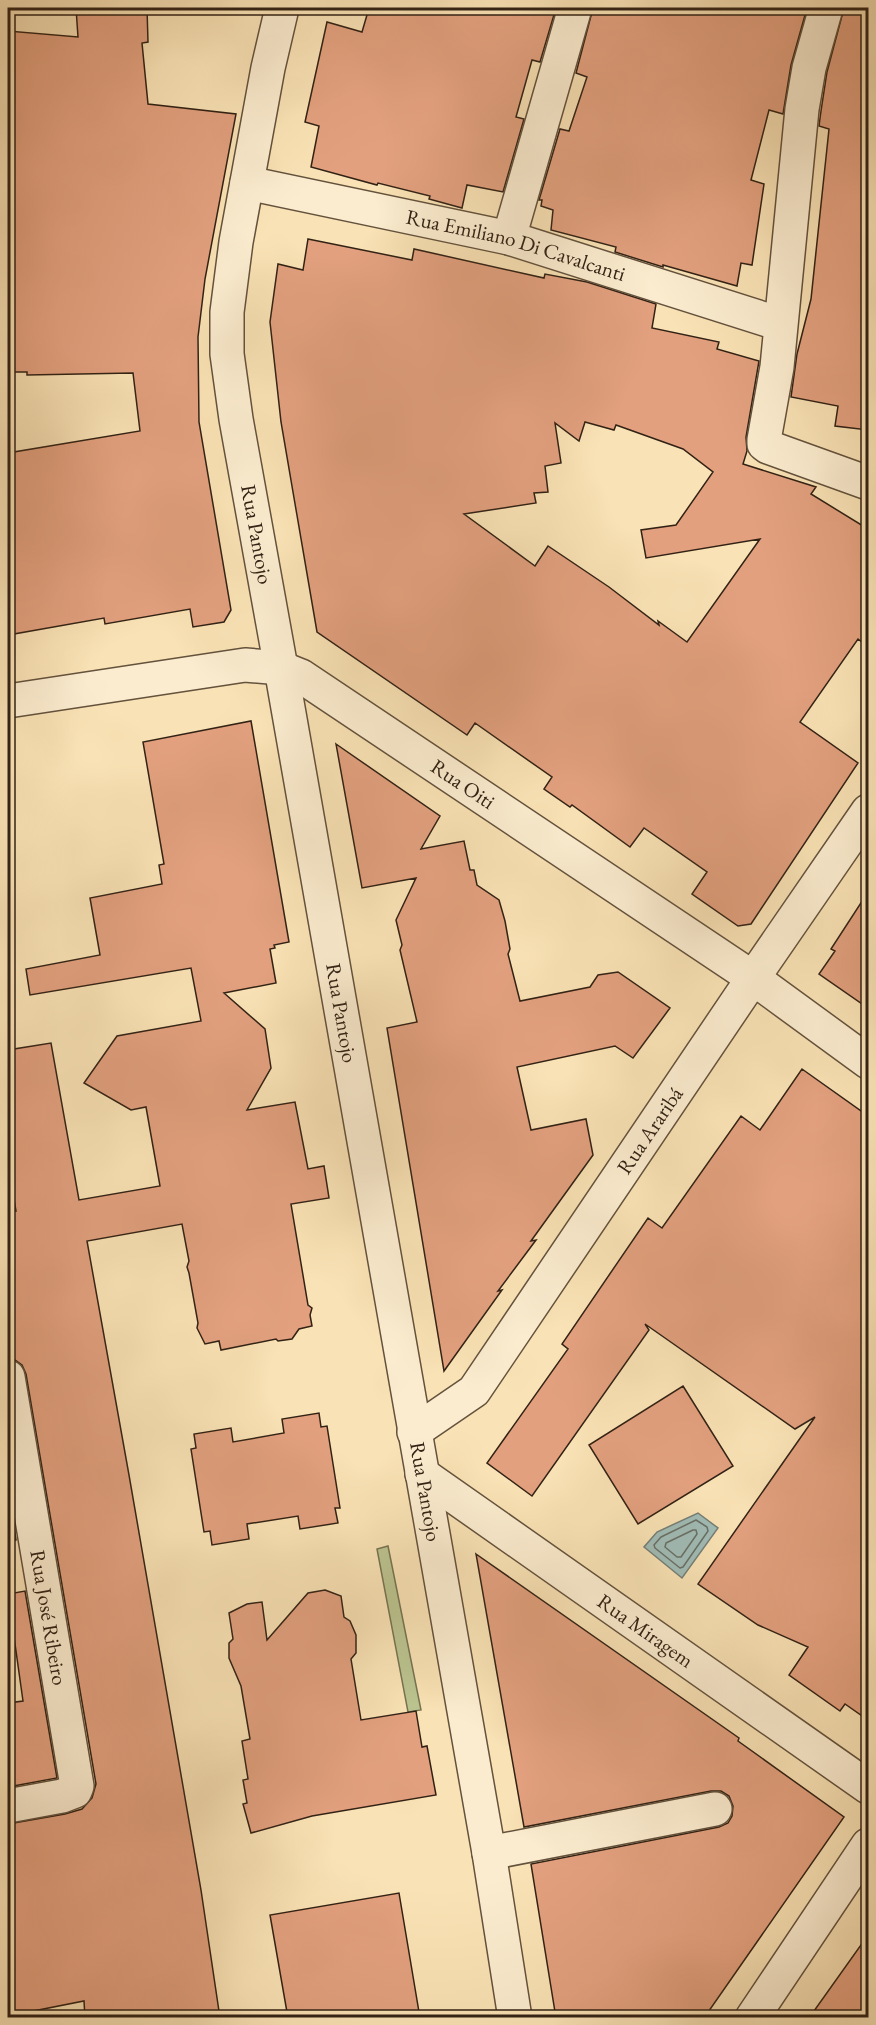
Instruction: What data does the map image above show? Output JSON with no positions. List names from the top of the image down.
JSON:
{
  "streets": {
    "street": [
      "Rua Emiliano Di Cavalcanti",
      "Rua Pantojo",
      "Rua Oiti",
      "Rua Araribá",
      "Rua José Ribeiro",
      "Rua Miragem"
    ]
  },
  "crossings": [
    ["Rua Emiliano Di Cavalcanti", "Rua Pantojo"],
    ["Rua Pantojo", "Rua Oiti"],
    ["Rua Pantojo", "Rua Araribá"],
    ["Rua Pantojo", "Rua Miragem"],
    ["Rua Oiti", "Rua Araribá"]
  ]
}
